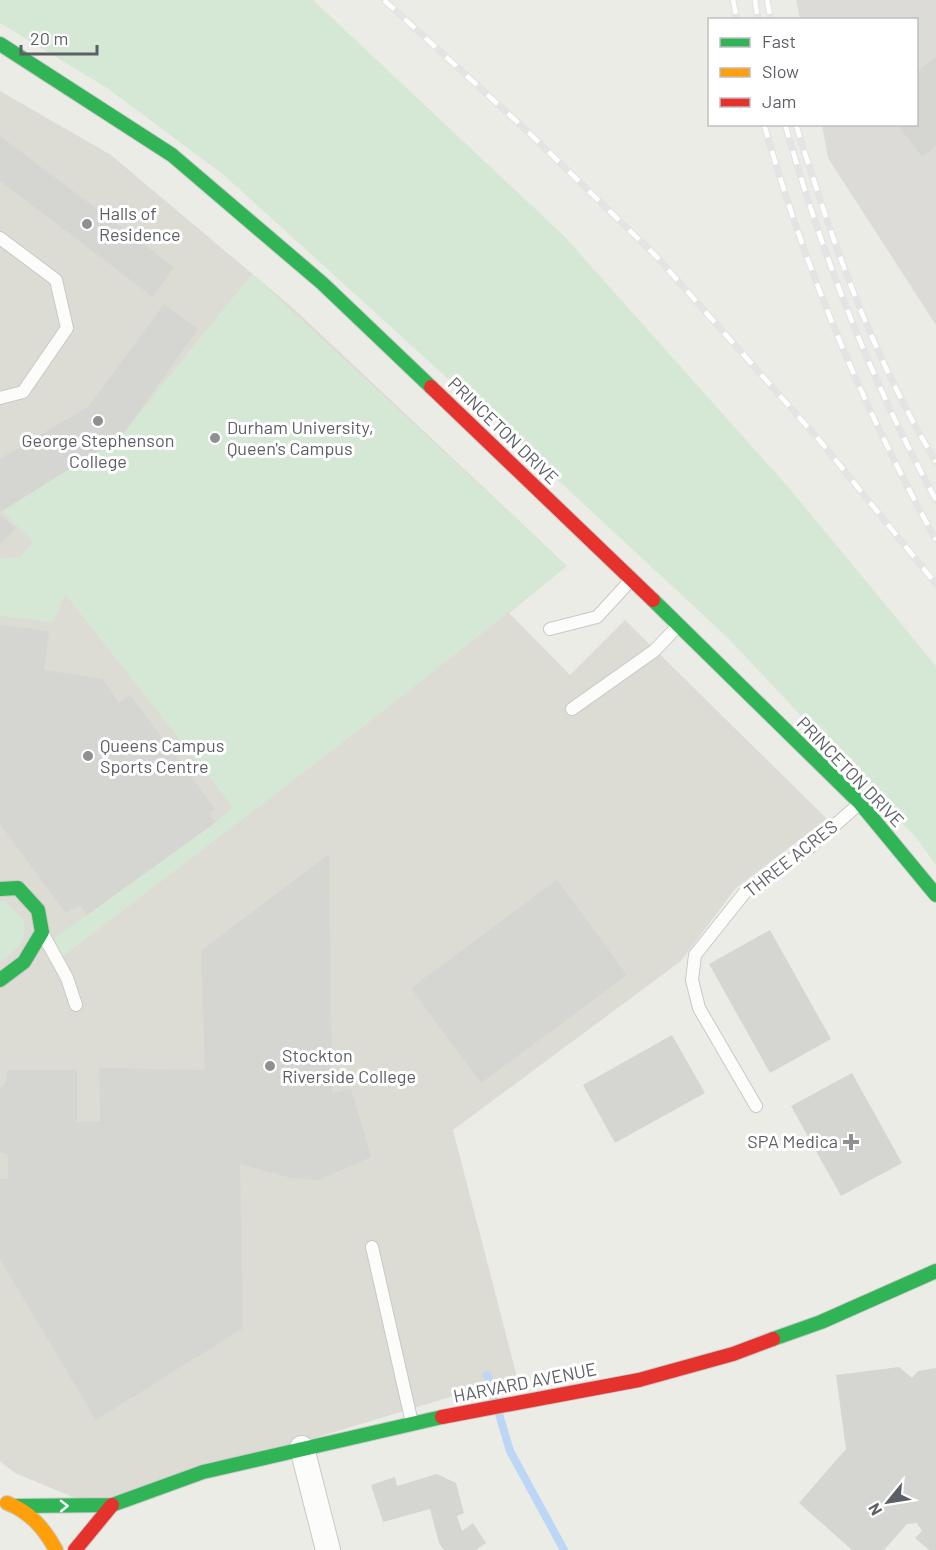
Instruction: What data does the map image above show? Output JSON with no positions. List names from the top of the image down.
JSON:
{
  "streets": {
    "street": ["PRINCETON DRIVE", "HARVARD AVENUE"],
    "lane": ["THREE ACRES"]
  },
  "crossings": [
    ["PRINCETON DRIVE", "THREE ACRES"]
  ],
  "places": {
    "other": [
      "Halls of Residence",
      "George Stephenson College",
      "Durham University, Queen's Campus",
      "Queens Campus Sports Centre",
      "Stockton Riverside College"
    ],
    "health": ["SPA Medica"]
  },
  "legend": ["Fast", "Slow", "Jam"],
  "scale_bar": "20 m",
  "north": "bottom left"
}
